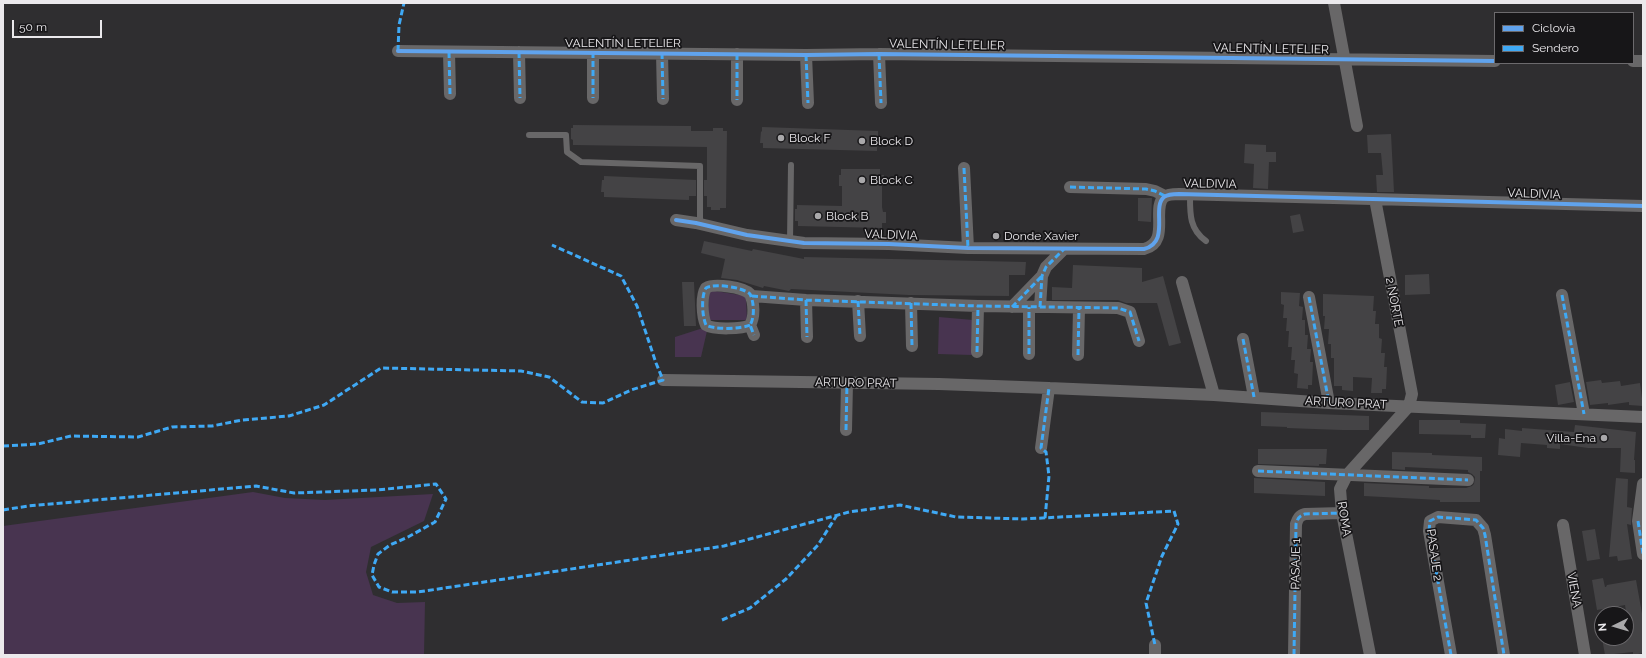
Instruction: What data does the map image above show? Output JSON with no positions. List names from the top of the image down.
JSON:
{
  "streets": {
    "street": [
      "VALENTÍN LETELIER",
      "VALDIVIA",
      "2 NORTE",
      "ARTURO PRAT",
      "ROMA",
      "PASAJE 2",
      "PASAJE 1",
      "VIENA"
    ]
  },
  "crossings": [
    ["VALDIVIA", "2 NORTE"],
    ["2 NORTE", "ARTURO PRAT"],
    ["2 NORTE", "ROMA"],
    ["ARTURO PRAT", "ROMA"],
    ["ROMA", "PASAJE 1"]
  ],
  "places": [
    "Block F",
    "Block D",
    "Block C",
    "Block B",
    "Donde Xavier",
    "Villa-Ena"
  ],
  "legend": ["Ciclovía", "Sendero"],
  "scale_bar": "50 m",
  "north": "left"
}
